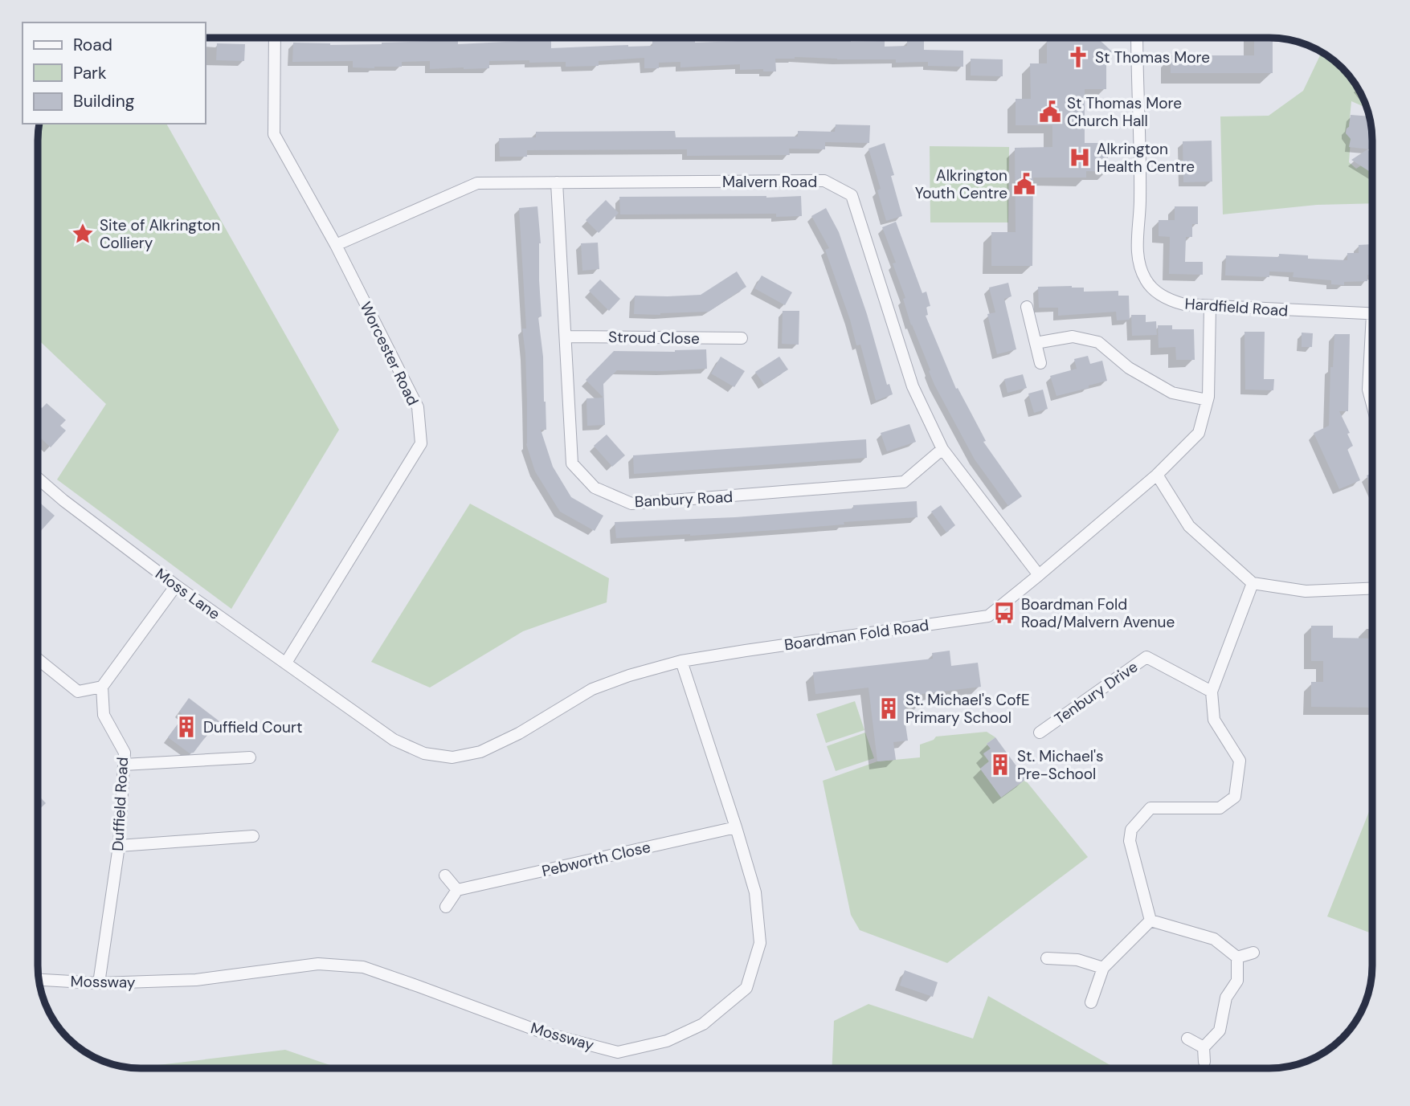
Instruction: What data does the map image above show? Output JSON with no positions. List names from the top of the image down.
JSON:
{
  "streets": {
    "street": [
      "Malvern Road",
      "Hardfield Road",
      "Stroud Close",
      "Worcester Road",
      "Banbury Road",
      "Moss Lane",
      "Boardman Fold Road",
      "Tenbury Drive",
      "Duffield Road",
      "Pebworth Close",
      "Mossway"
    ]
  },
  "crossings": [
    ["Malvern Road", "Worcester Road"],
    ["Malvern Road", "Banbury Road"],
    ["Malvern Road", "Boardman Fold Road"],
    ["Hardfield Road", "Boardman Fold Road"],
    ["Stroud Close", "Banbury Road"],
    ["Worcester Road", "Moss Lane"],
    ["Moss Lane", "Boardman Fold Road"],
    ["Boardman Fold Road", "Mossway"],
    ["Duffield Road", "Mossway"],
    ["Pebworth Close", "Mossway"]
  ],
  "places": {
    "church": ["St Thomas More"],
    "public building": ["St Thomas More Church Hall", "Alkrington Youth Centre"],
    "hospital": ["Alkrington Health Centre"],
    "place": ["Site of Alkrington Colliery"],
    "bus stop": ["Boardman Fold Road/Malvern Avenue"],
    "building": ["St. Michael's CofE Primary School", "Duffield Court", "St. Michael's Pre-School"]
  },
  "legend": ["Road", "Park", "Building"]
}
